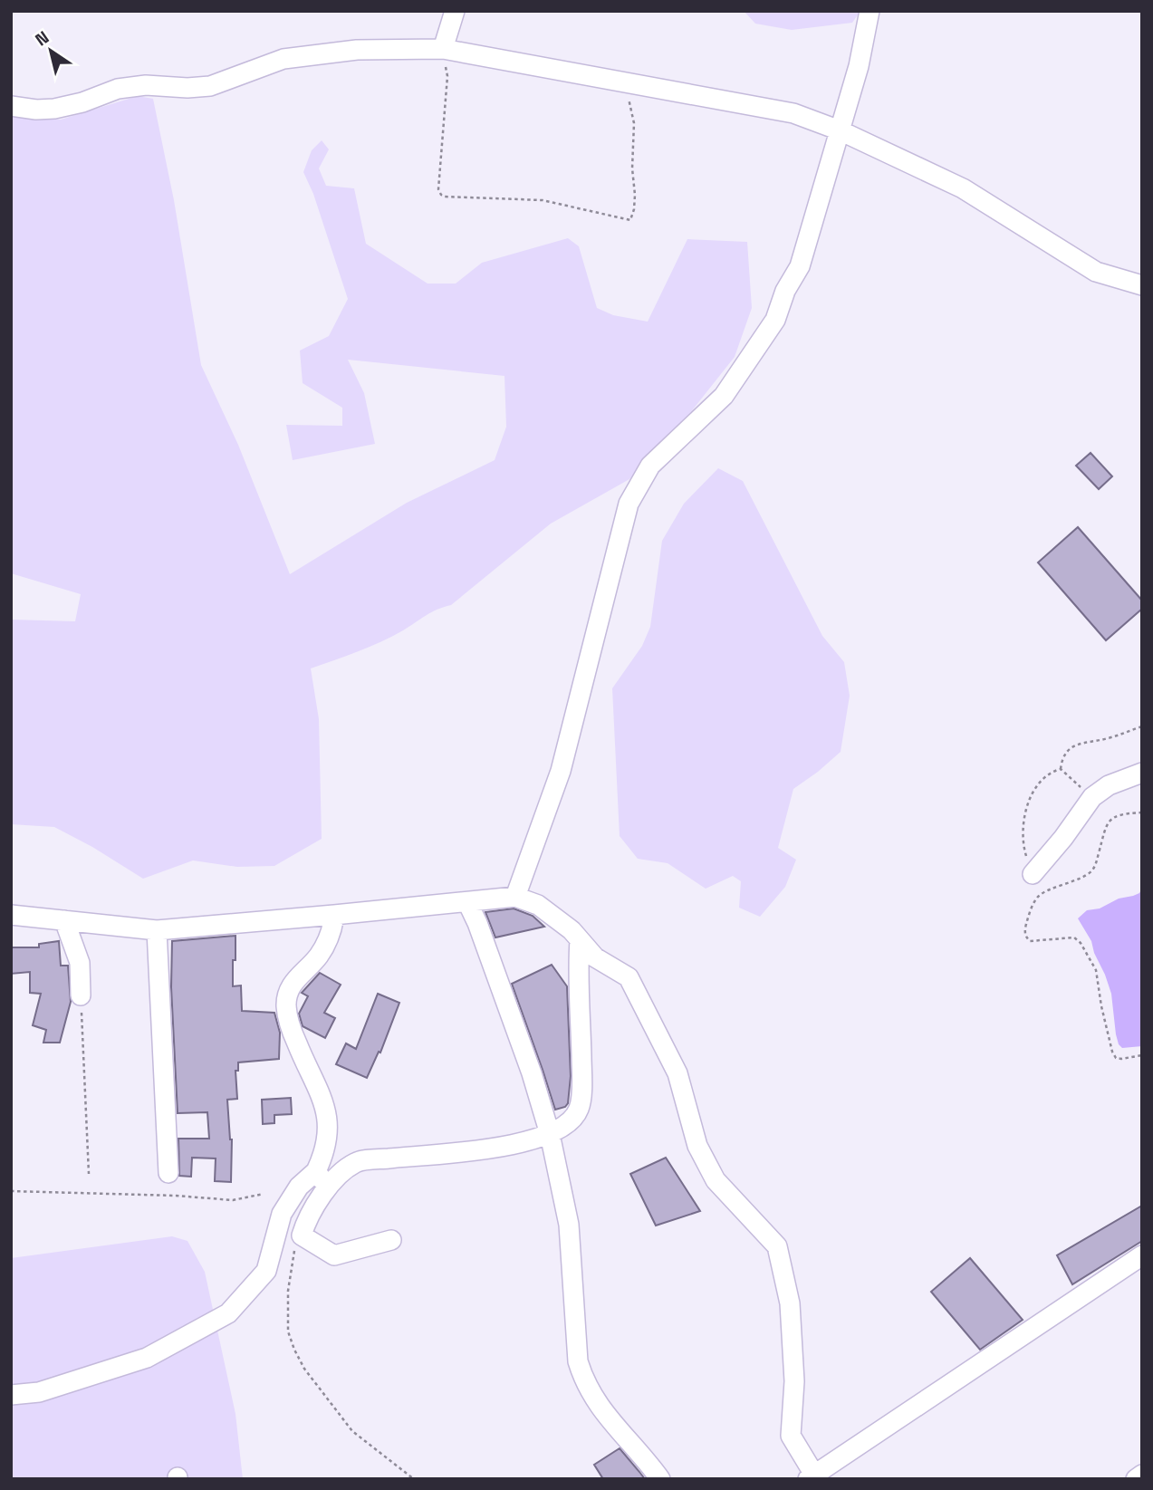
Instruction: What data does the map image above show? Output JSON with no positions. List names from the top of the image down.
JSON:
{
  "north": "top left"
}
